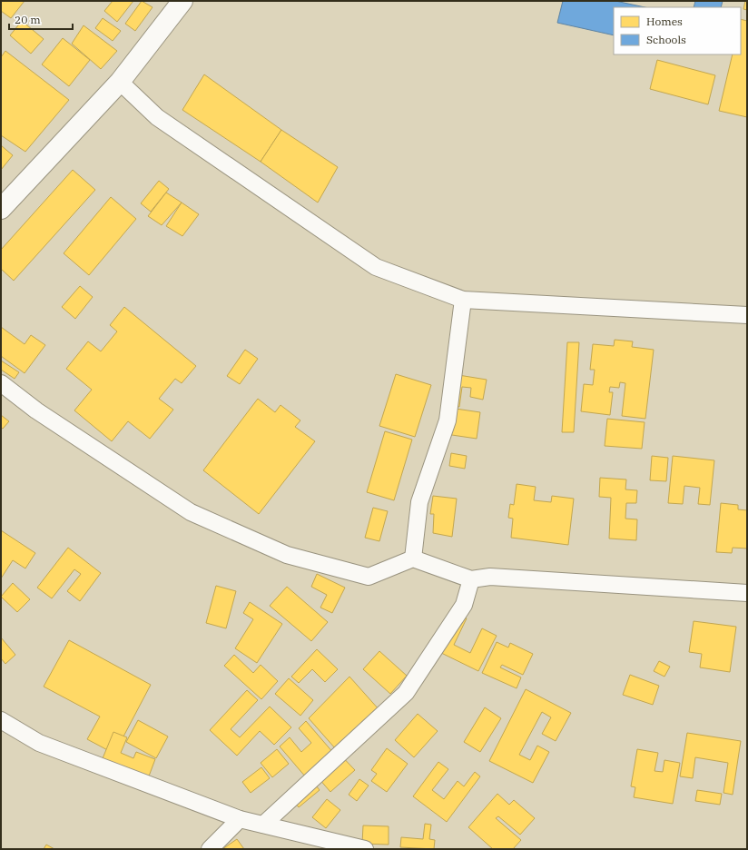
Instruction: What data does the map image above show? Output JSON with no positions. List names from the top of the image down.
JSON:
{
  "legend": ["Homes", "Schools"],
  "scale_bar": "20 m"
}
